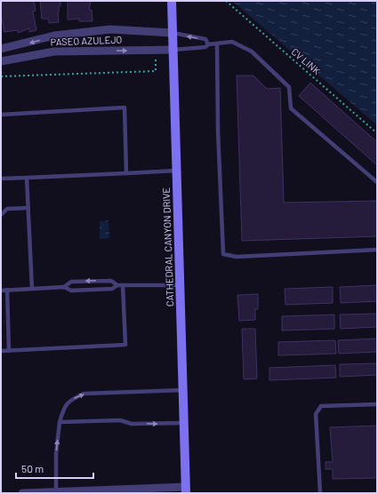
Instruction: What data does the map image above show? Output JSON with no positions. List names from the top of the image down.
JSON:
{
  "streets": {
    "street": ["PASEO AZULEJO", "CATHEDRAL CANYON DRIVE"],
    "path": ["CV LINK"]
  },
  "crossings": [
    ["PASEO AZULEJO", "CATHEDRAL CANYON DRIVE"]
  ],
  "scale_bar": "50 m"
}
